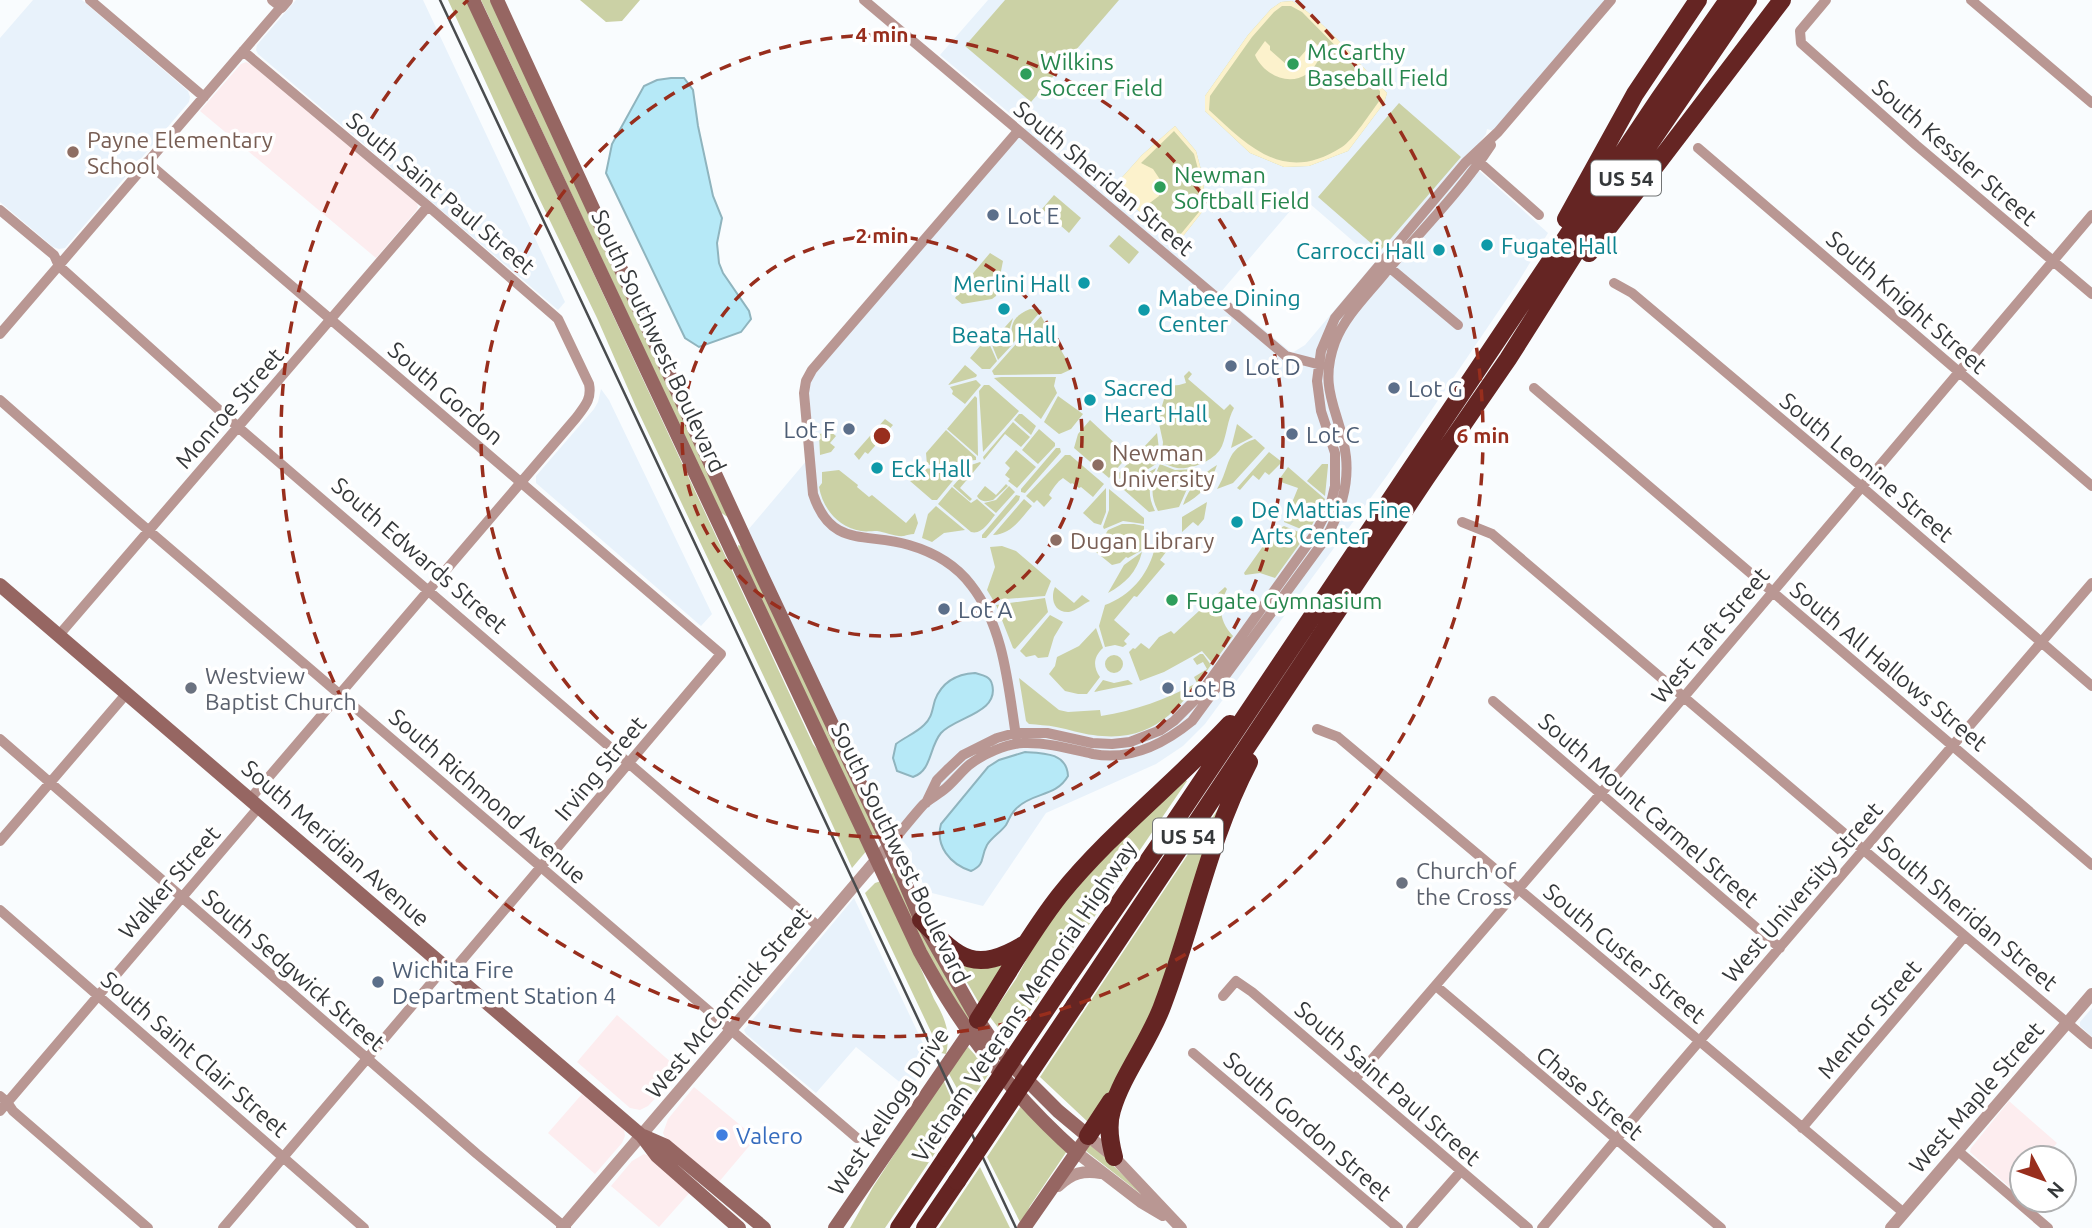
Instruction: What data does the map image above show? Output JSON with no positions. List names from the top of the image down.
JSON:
{
  "streets": {
    "highway": ["US 54", "Vietnam Veterans Memorial Highway"],
    "main road": ["South Southwest Boulevard", "South Meridian Avenue", "West Kellogg Drive"],
    "street": [
      "South Kessler Street",
      "South Sheridan Street",
      "South Saint Paul Street",
      "South Knight Street",
      "South Gordon",
      "Monroe Street",
      "South Leonine Street",
      "South Edwards Street",
      "West Taft Street",
      "South All Hallows Street",
      "Irving Street",
      "South Richmond Avenue",
      "South Mount Carmel Street",
      "Walker Street",
      "West University Street",
      "South Custer Street",
      "South Sedgwick Street",
      "West McCormick Street",
      "Mentor Street",
      "South Saint Clair Street",
      "Chase Street",
      "West Maple Street",
      "South Gordon Street"
    ]
  },
  "crossings": [
    ["South Kessler Street", "West Taft Street"],
    ["South Sheridan Street", "West Taft Street"],
    ["South Sheridan Street", "West University Street"],
    ["South Sheridan Street", "West McCormick Street"],
    ["South Sheridan Street", "Mentor Street"],
    ["South Sheridan Street", "West Maple Street"],
    ["South Saint Paul Street", "Monroe Street"],
    ["South Saint Paul Street", "West Taft Street"],
    ["South Saint Paul Street", "Walker Street"],
    ["South Knight Street", "West Taft Street"],
    ["South Southwest Boulevard", "West McCormick Street"],
    ["South Southwest Boulevard", "West Kellogg Drive"],
    ["South Gordon", "Monroe Street"],
    ["South Gordon", "Irving Street"],
    ["South Gordon", "Walker Street"],
    ["Monroe Street", "South Edwards Street"],
    ["Monroe Street", "South Richmond Avenue"],
    ["Monroe Street", "South Meridian Avenue"],
    ["South Leonine Street", "West Taft Street"],
    ["South Leonine Street", "West University Street"],
    ["South Edwards Street", "Irving Street"],
    ["South Edwards Street", "Walker Street"],
    ["South Edwards Street", "West McCormick Street"],
    ["West Taft Street", "South All Hallows Street"],
    ["West Taft Street", "South Mount Carmel Street"],
    ["West Taft Street", "South Custer Street"],
    ["West Taft Street", "Chase Street"],
    ["South All Hallows Street", "West University Street"],
    ["Irving Street", "South Richmond Avenue"],
    ["Irving Street", "South Meridian Avenue"],
    ["Irving Street", "South Sedgwick Street"],
    ["Irving Street", "South Saint Clair Street"],
    ["South Richmond Avenue", "Walker Street"],
    ["South Richmond Avenue", "West McCormick Street"],
    ["South Mount Carmel Street", "West University Street"],
    ["South Meridian Avenue", "Walker Street"],
    ["South Meridian Avenue", "West McCormick Street"],
    ["Walker Street", "South Sedgwick Street"],
    ["Walker Street", "South Saint Clair Street"],
    ["West University Street", "South Custer Street"],
    ["West University Street", "Chase Street"],
    ["South Custer Street", "Mentor Street"],
    ["South Custer Street", "West Maple Street"],
    ["South Sedgwick Street", "West McCormick Street"]
  ],
  "places": [
    "McCarthy Baseball Field",
    "Wilkins Soccer Field",
    "Payne Elementary School",
    "Newman Softball Field",
    "Lot E",
    "Fugate Hall",
    "Carrocci Hall",
    "Merlini Hall",
    "Beata Hall",
    "Mabee Dining Center",
    "Lot D",
    "Lot G",
    "Sacred Heart Hall",
    "Lot F",
    "Lot C",
    "Newman University",
    "Eck Hall",
    "De Mattias Fine Arts Center",
    "Dugan Library",
    "Fugate Gymnasium",
    "Lot A",
    "Westview Baptist Church",
    "Lot B",
    "Church of the Cross",
    "Wichita Fire Department Station 4",
    "Valero"
  ],
  "north": "bottom right",
  "rings": ["4 min", "2 min", "6 min"]
}
